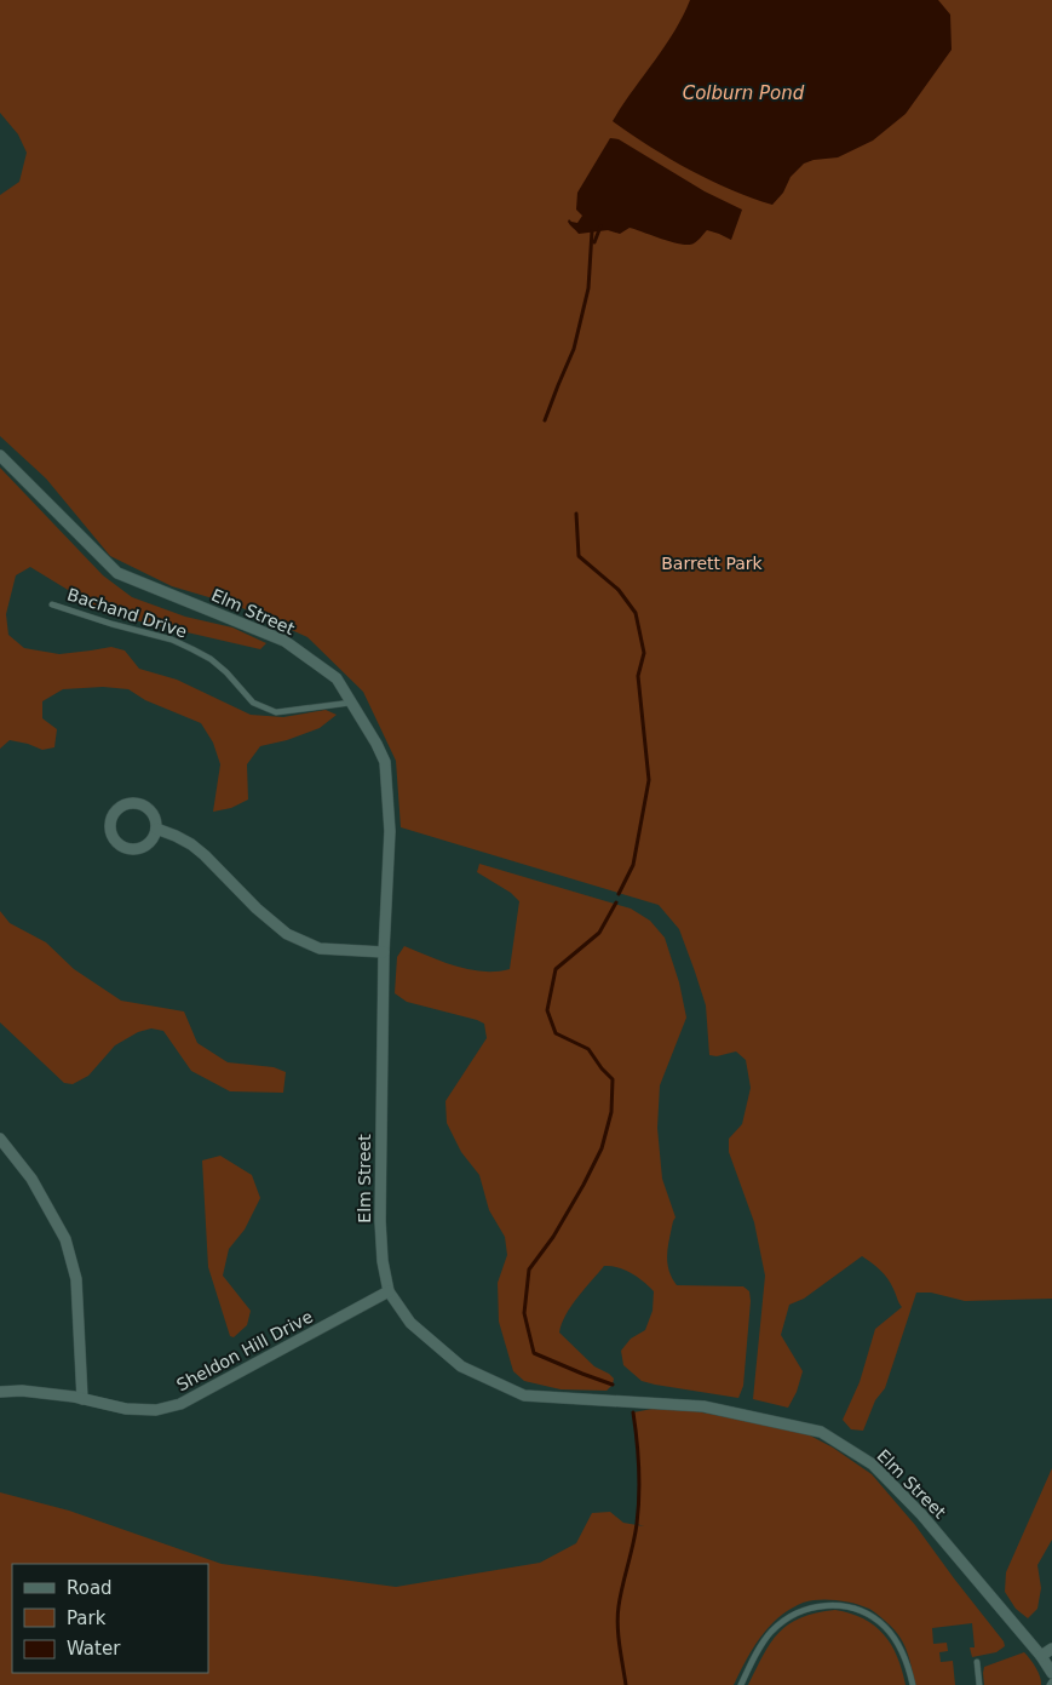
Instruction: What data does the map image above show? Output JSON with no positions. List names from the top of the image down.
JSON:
{
  "streets": {
    "street": ["Elm Street", "Sheldon Hill Drive"],
    "lane": ["Bachand Drive"]
  },
  "crossings": [
    ["Elm Street", "Bachand Drive"],
    ["Elm Street", "Sheldon Hill Drive"]
  ],
  "water": ["Colburn Pond"],
  "parks": ["Barrett Park"],
  "legend": ["Road", "Park", "Water"]
}
